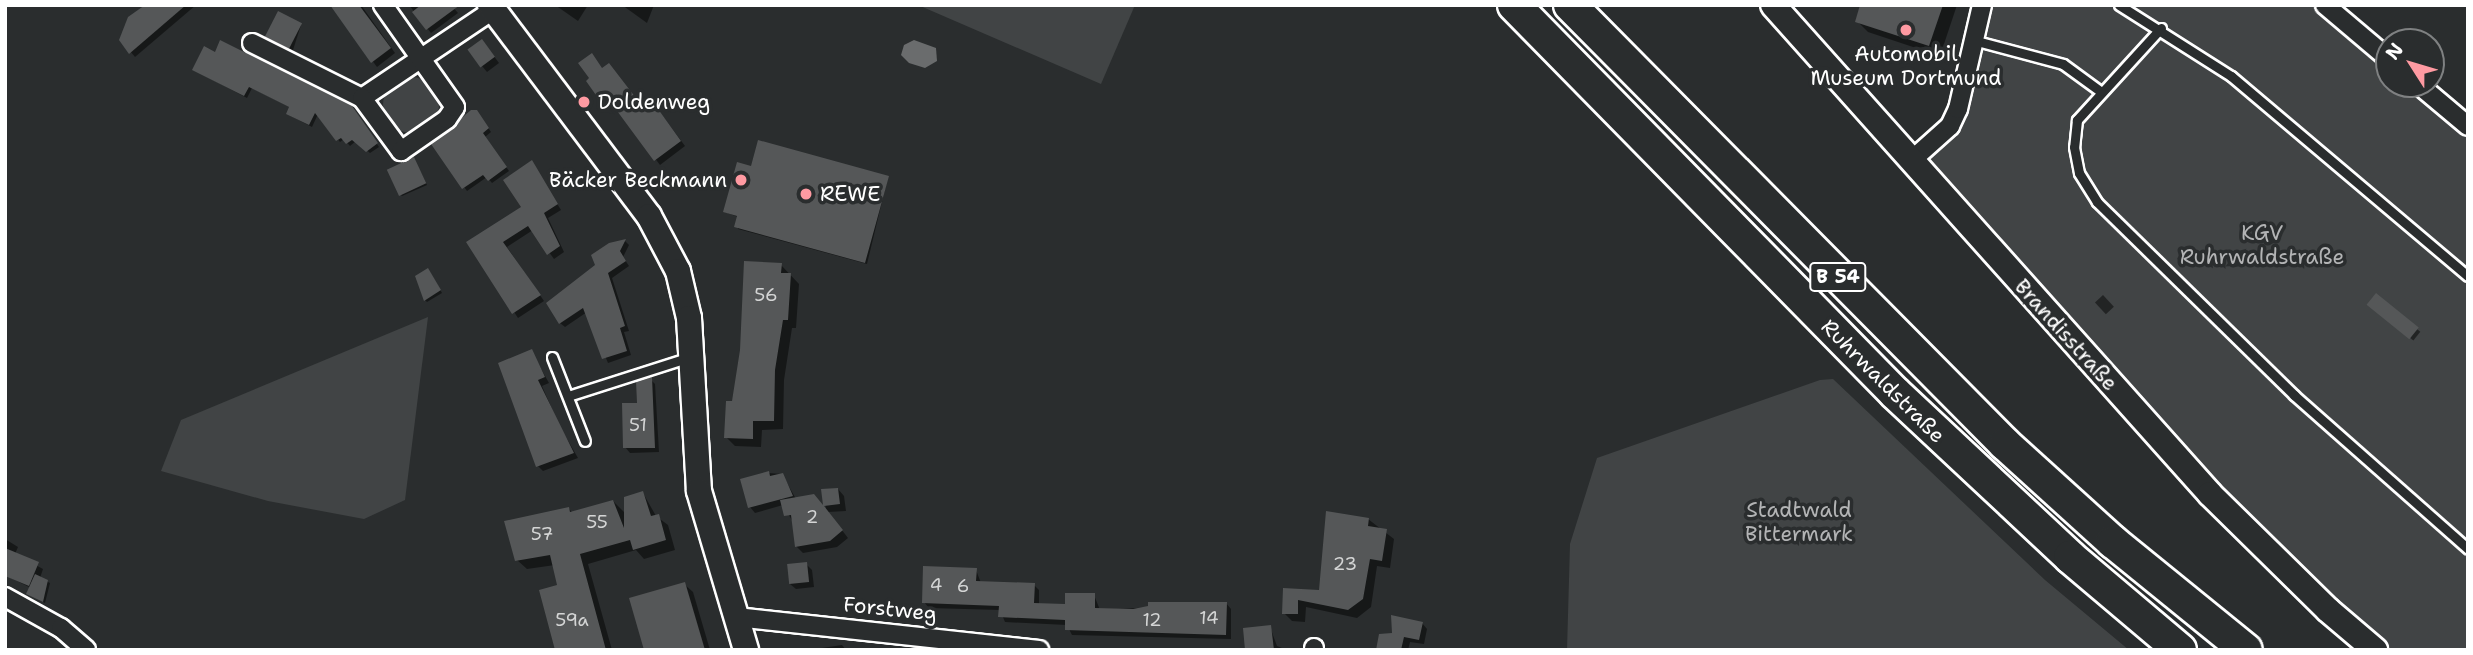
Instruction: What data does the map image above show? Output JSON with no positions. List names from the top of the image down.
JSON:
{
  "streets": {
    "highway": ["B 54", "Ruhrwaldstraße"],
    "street": ["Brandisstraße", "Forstweg"]
  },
  "parks": ["KGV Ruhrwaldstraße", "Stadtwald Bittermark"],
  "places": [
    "Automobil Museum Dortmund",
    "Doldenweg",
    "Bäcker Beckmann",
    "REWE"
  ],
  "house_numbers": [
    "56",
    "51",
    "2",
    "55",
    "57",
    "23",
    "4",
    "6",
    "14",
    "59a",
    "12"
  ],
  "north": "top left"
}
